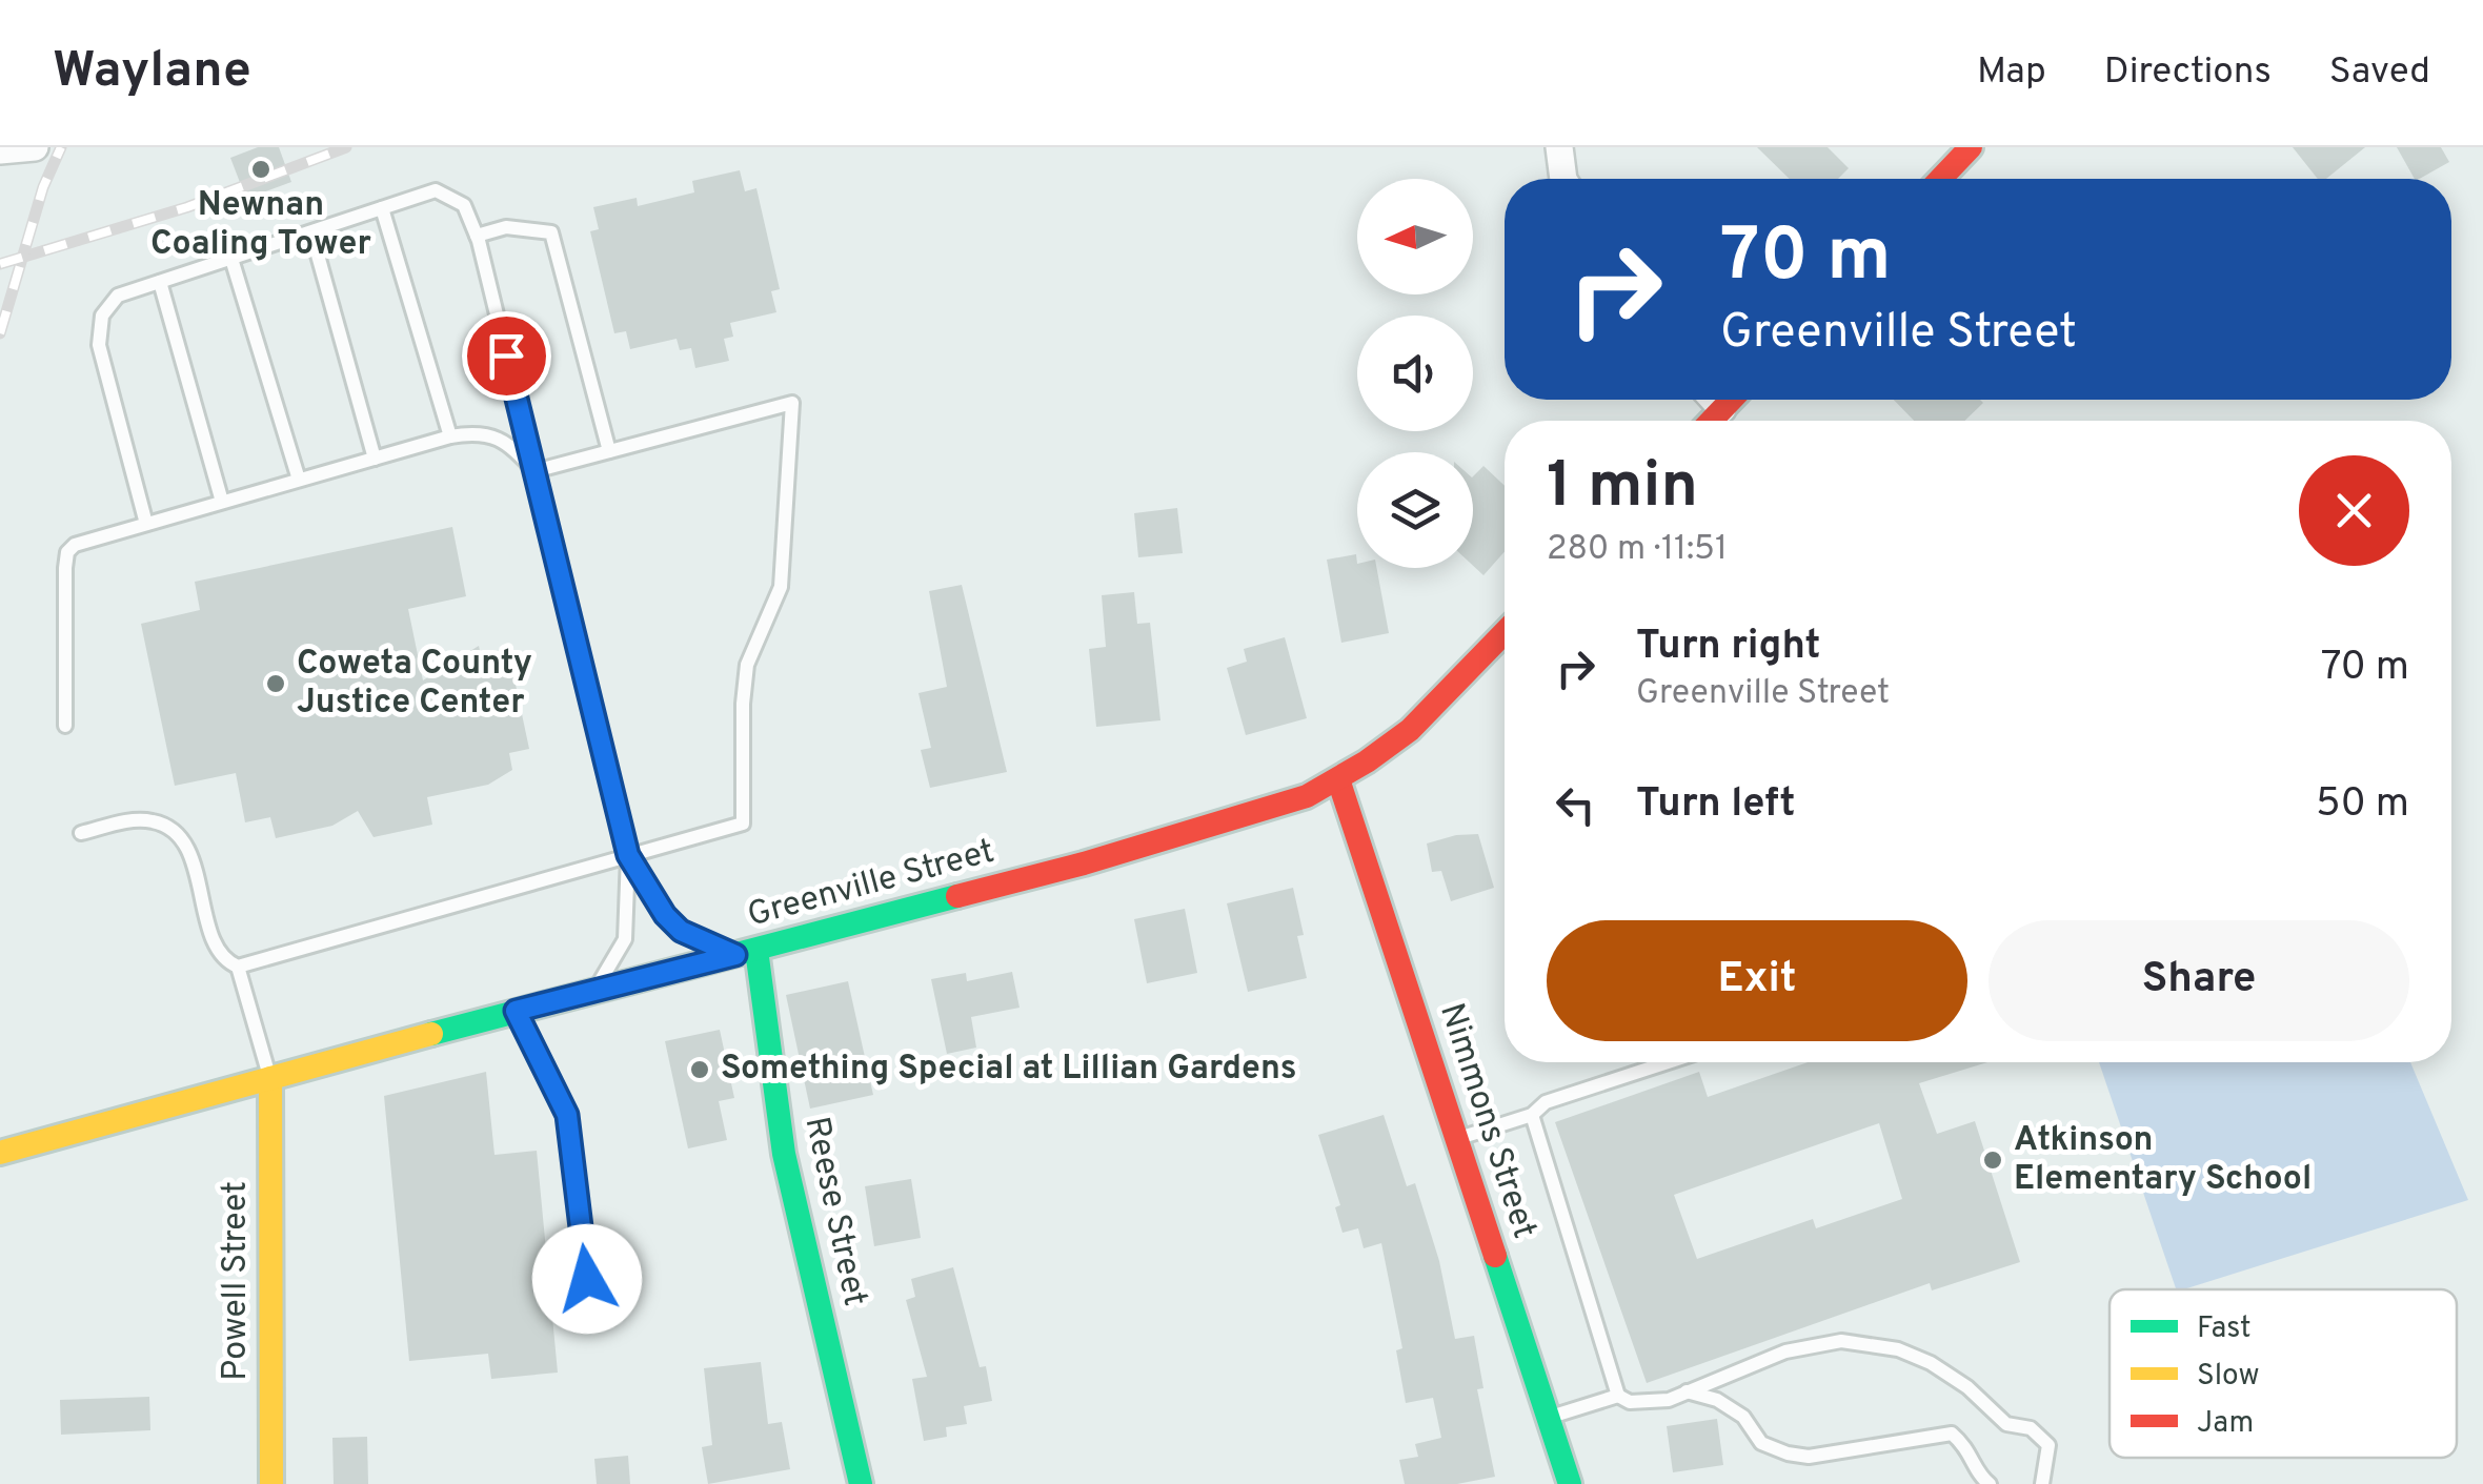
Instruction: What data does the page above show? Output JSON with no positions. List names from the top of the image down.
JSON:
{
  "streets": {
    "main road": [
      "Greenville Street",
      "Nimmons Street",
      "Reese Street",
      "Powell Street"
    ]
  },
  "crossings": [
    ["Greenville Street", "Nimmons Street"],
    ["Greenville Street", "Reese Street"],
    ["Greenville Street", "Powell Street"]
  ],
  "places": [
    "Newnan Coaling Tower",
    "Coweta County Justice Center",
    "Something Special at Lillian Gardens",
    "Atkinson Elementary School"
  ],
  "legend": ["Fast", "Slow", "Jam"],
  "north": "left",
  "page": {
    "header": "Waylane",
    "nav": ["Map", "Directions", "Saved"],
    "turn": ["70 m", "Greenville Street"],
    "heading": ["1 min", "280 m · 11:51"],
    "list": [
      {
        "name": "Turn right",
        "note": "Greenville Street",
        "value": "70 m"
      },
      {
        "name": "Turn left",
        "value": "50 m"
      }
    ],
    "buttons": ["Exit", "Share"]
  }
}
